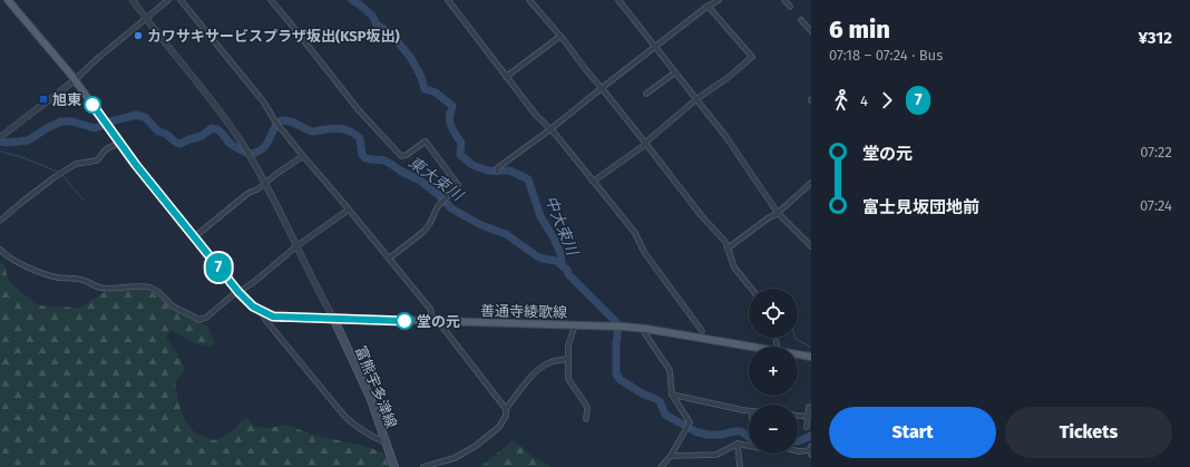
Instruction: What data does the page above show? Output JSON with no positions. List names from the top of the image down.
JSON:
{
  "streets": {
    "main road": ["善通寺綾歌線", "富熊宇多津線"]
  },
  "crossings": [
    ["善通寺綾歌線", "富熊宇多津線"]
  ],
  "water": ["東大束川", "中大束川"],
  "places": {
    "other": ["カワサキサービスプラザ坂出(KSP坂出)", "堂の元"],
    "transit": ["旭東"]
  },
  "lines": ["bus line 7"],
  "page": {
    "on_map": "7",
    "heading": ["6 min", "07:18 – 07:24 · Bus", "¥312"],
    "legs": ["4", "7"],
    "list": [
      {
        "name": "堂の元",
        "value": "07:22"
      },
      {
        "name": "富士見坂団地前",
        "value": "07:24"
      }
    ],
    "map_buttons": ["+", "−"],
    "buttons": ["Start", "Tickets"]
  }
}
